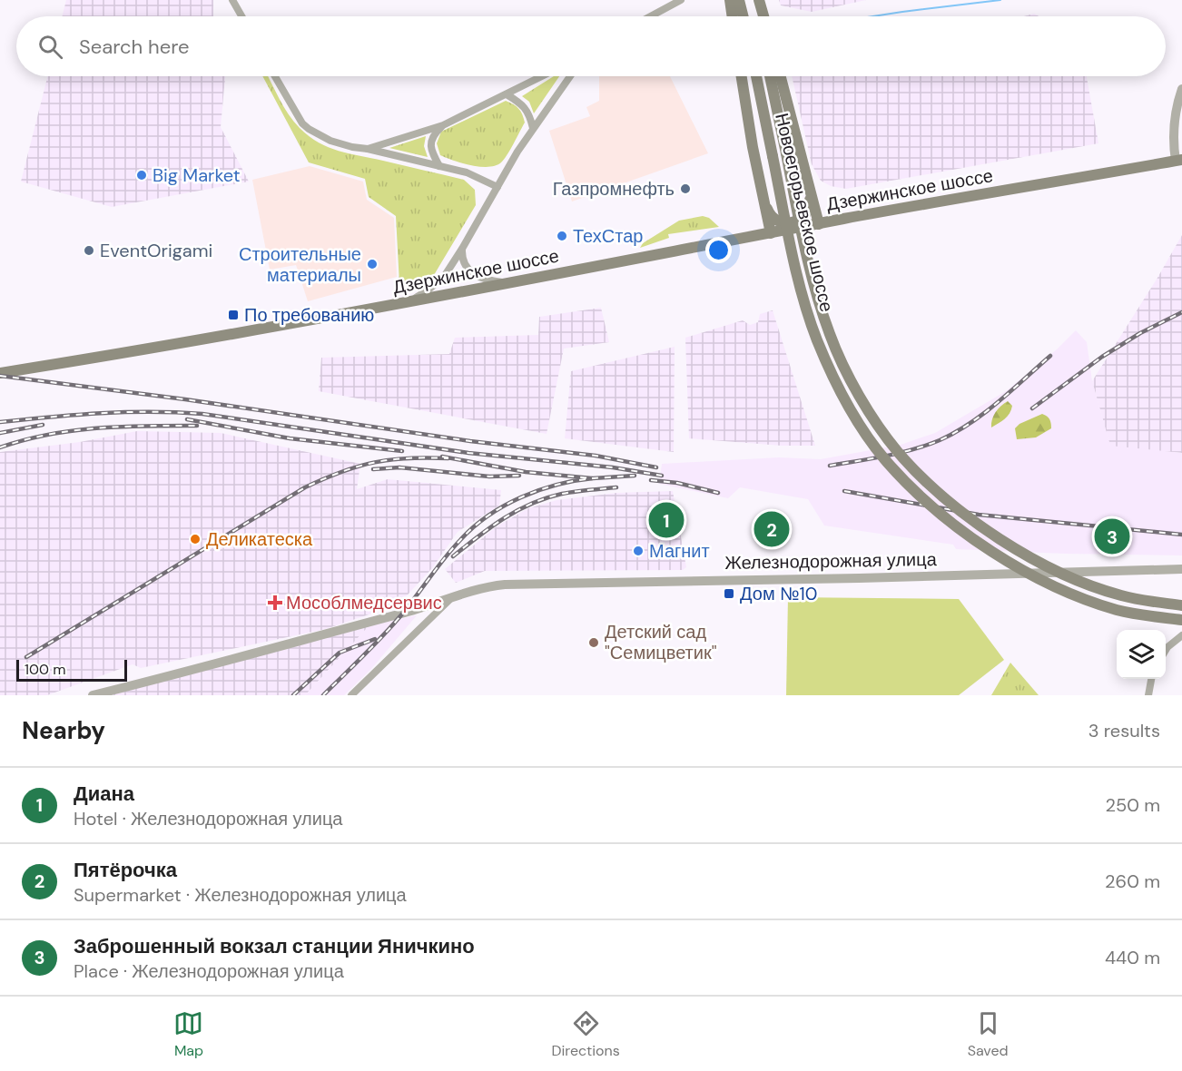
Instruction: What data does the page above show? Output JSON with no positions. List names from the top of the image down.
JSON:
{
  "streets": {
    "main road": ["Дзержинское шоссе", "Новоегорьевское шоссе"],
    "street": ["Железнодорожная улица"]
  },
  "places": {
    "other": [
      "Big Market",
      "Газпромнефть",
      "ТехСтар",
      "EventOrigami",
      "Строительные материалы",
      "Деликатеска",
      "Магнит",
      "Детский сад \"Семицветик\""
    ],
    "transit": ["По требованию", "Дом №10"],
    "health": ["Мособлмедсервис"]
  },
  "scale_bar": "100 m",
  "page": {
    "search": "Search here",
    "pins": ["1", "2", "3"],
    "scale": "100 m",
    "heading": ["Nearby", "3 results"],
    "list": [
      {
        "mark": "1",
        "name": "Диана",
        "note": "Hotel · Железнодорожная улица",
        "value": "250 m"
      },
      {
        "mark": "2",
        "name": "Пятёрочка",
        "note": "Supermarket · Железнодорожная улица",
        "value": "260 m"
      },
      {
        "mark": "3",
        "name": "Заброшенный вокзал станции Яничкино",
        "note": "Place · Железнодорожная улица",
        "value": "440 m"
      }
    ],
    "nav": ["Map", "Directions", "Saved"]
  }
}
